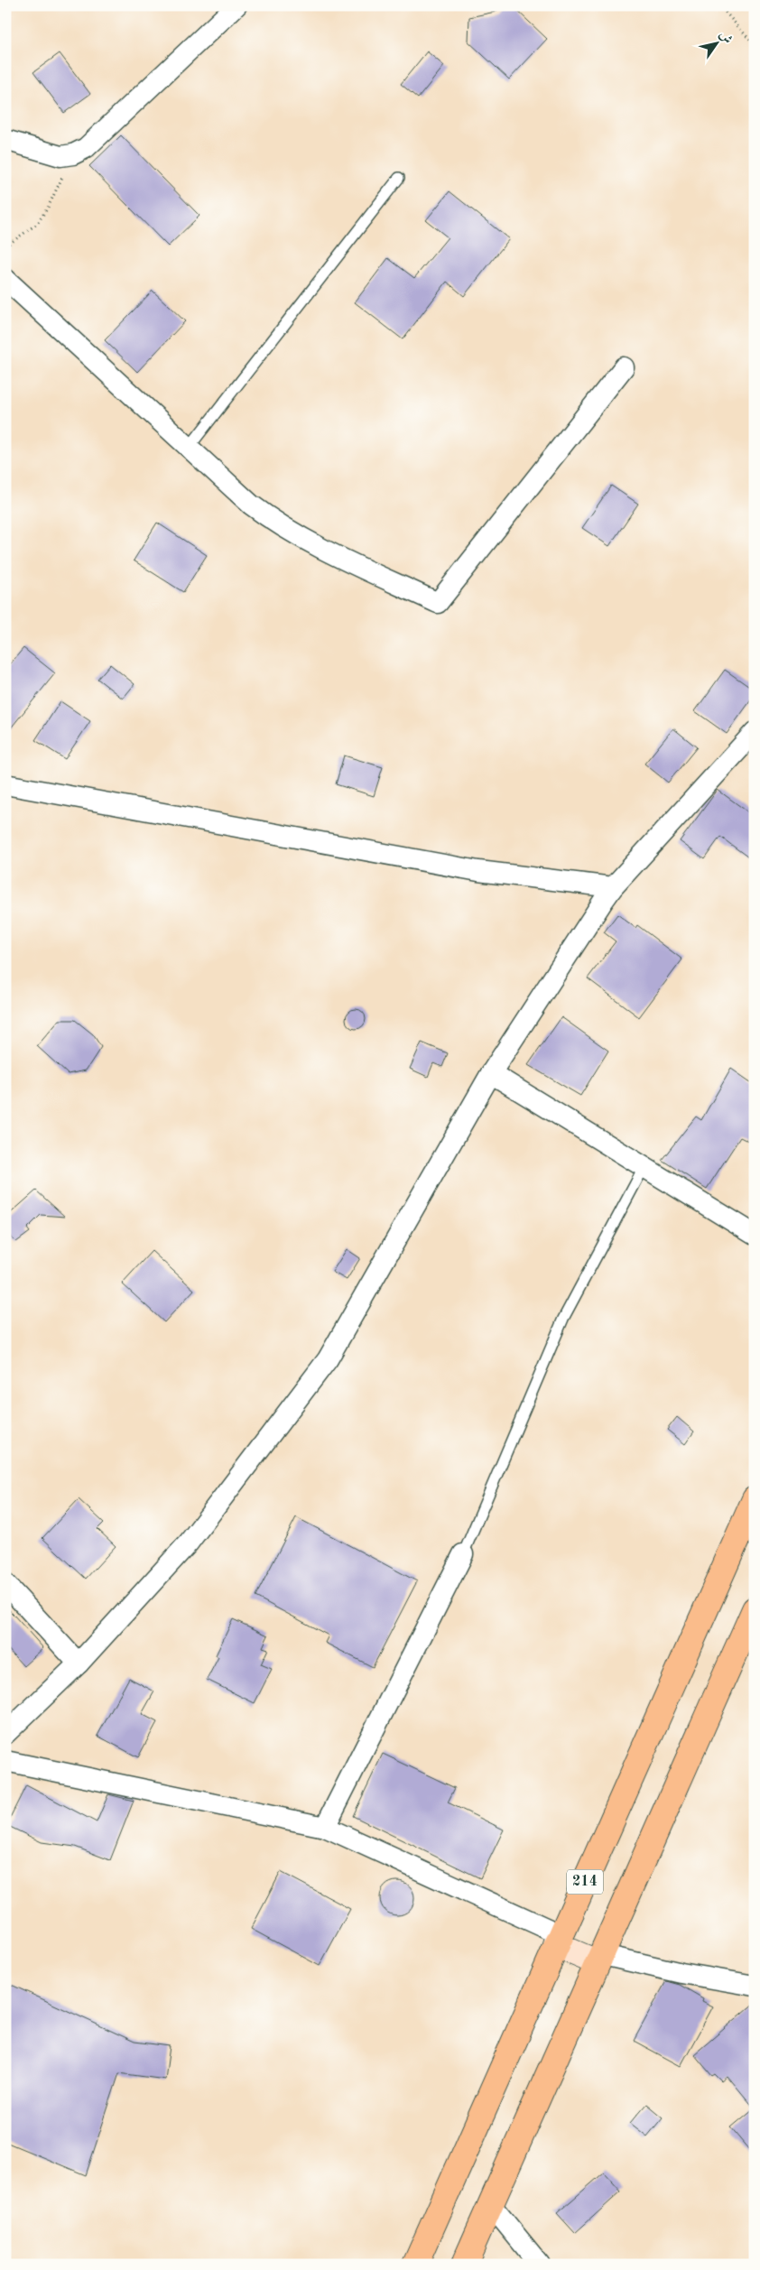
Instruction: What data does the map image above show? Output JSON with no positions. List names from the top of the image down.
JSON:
{
  "streets": {
    "highway": ["214"]
  },
  "north": "top right"
}
